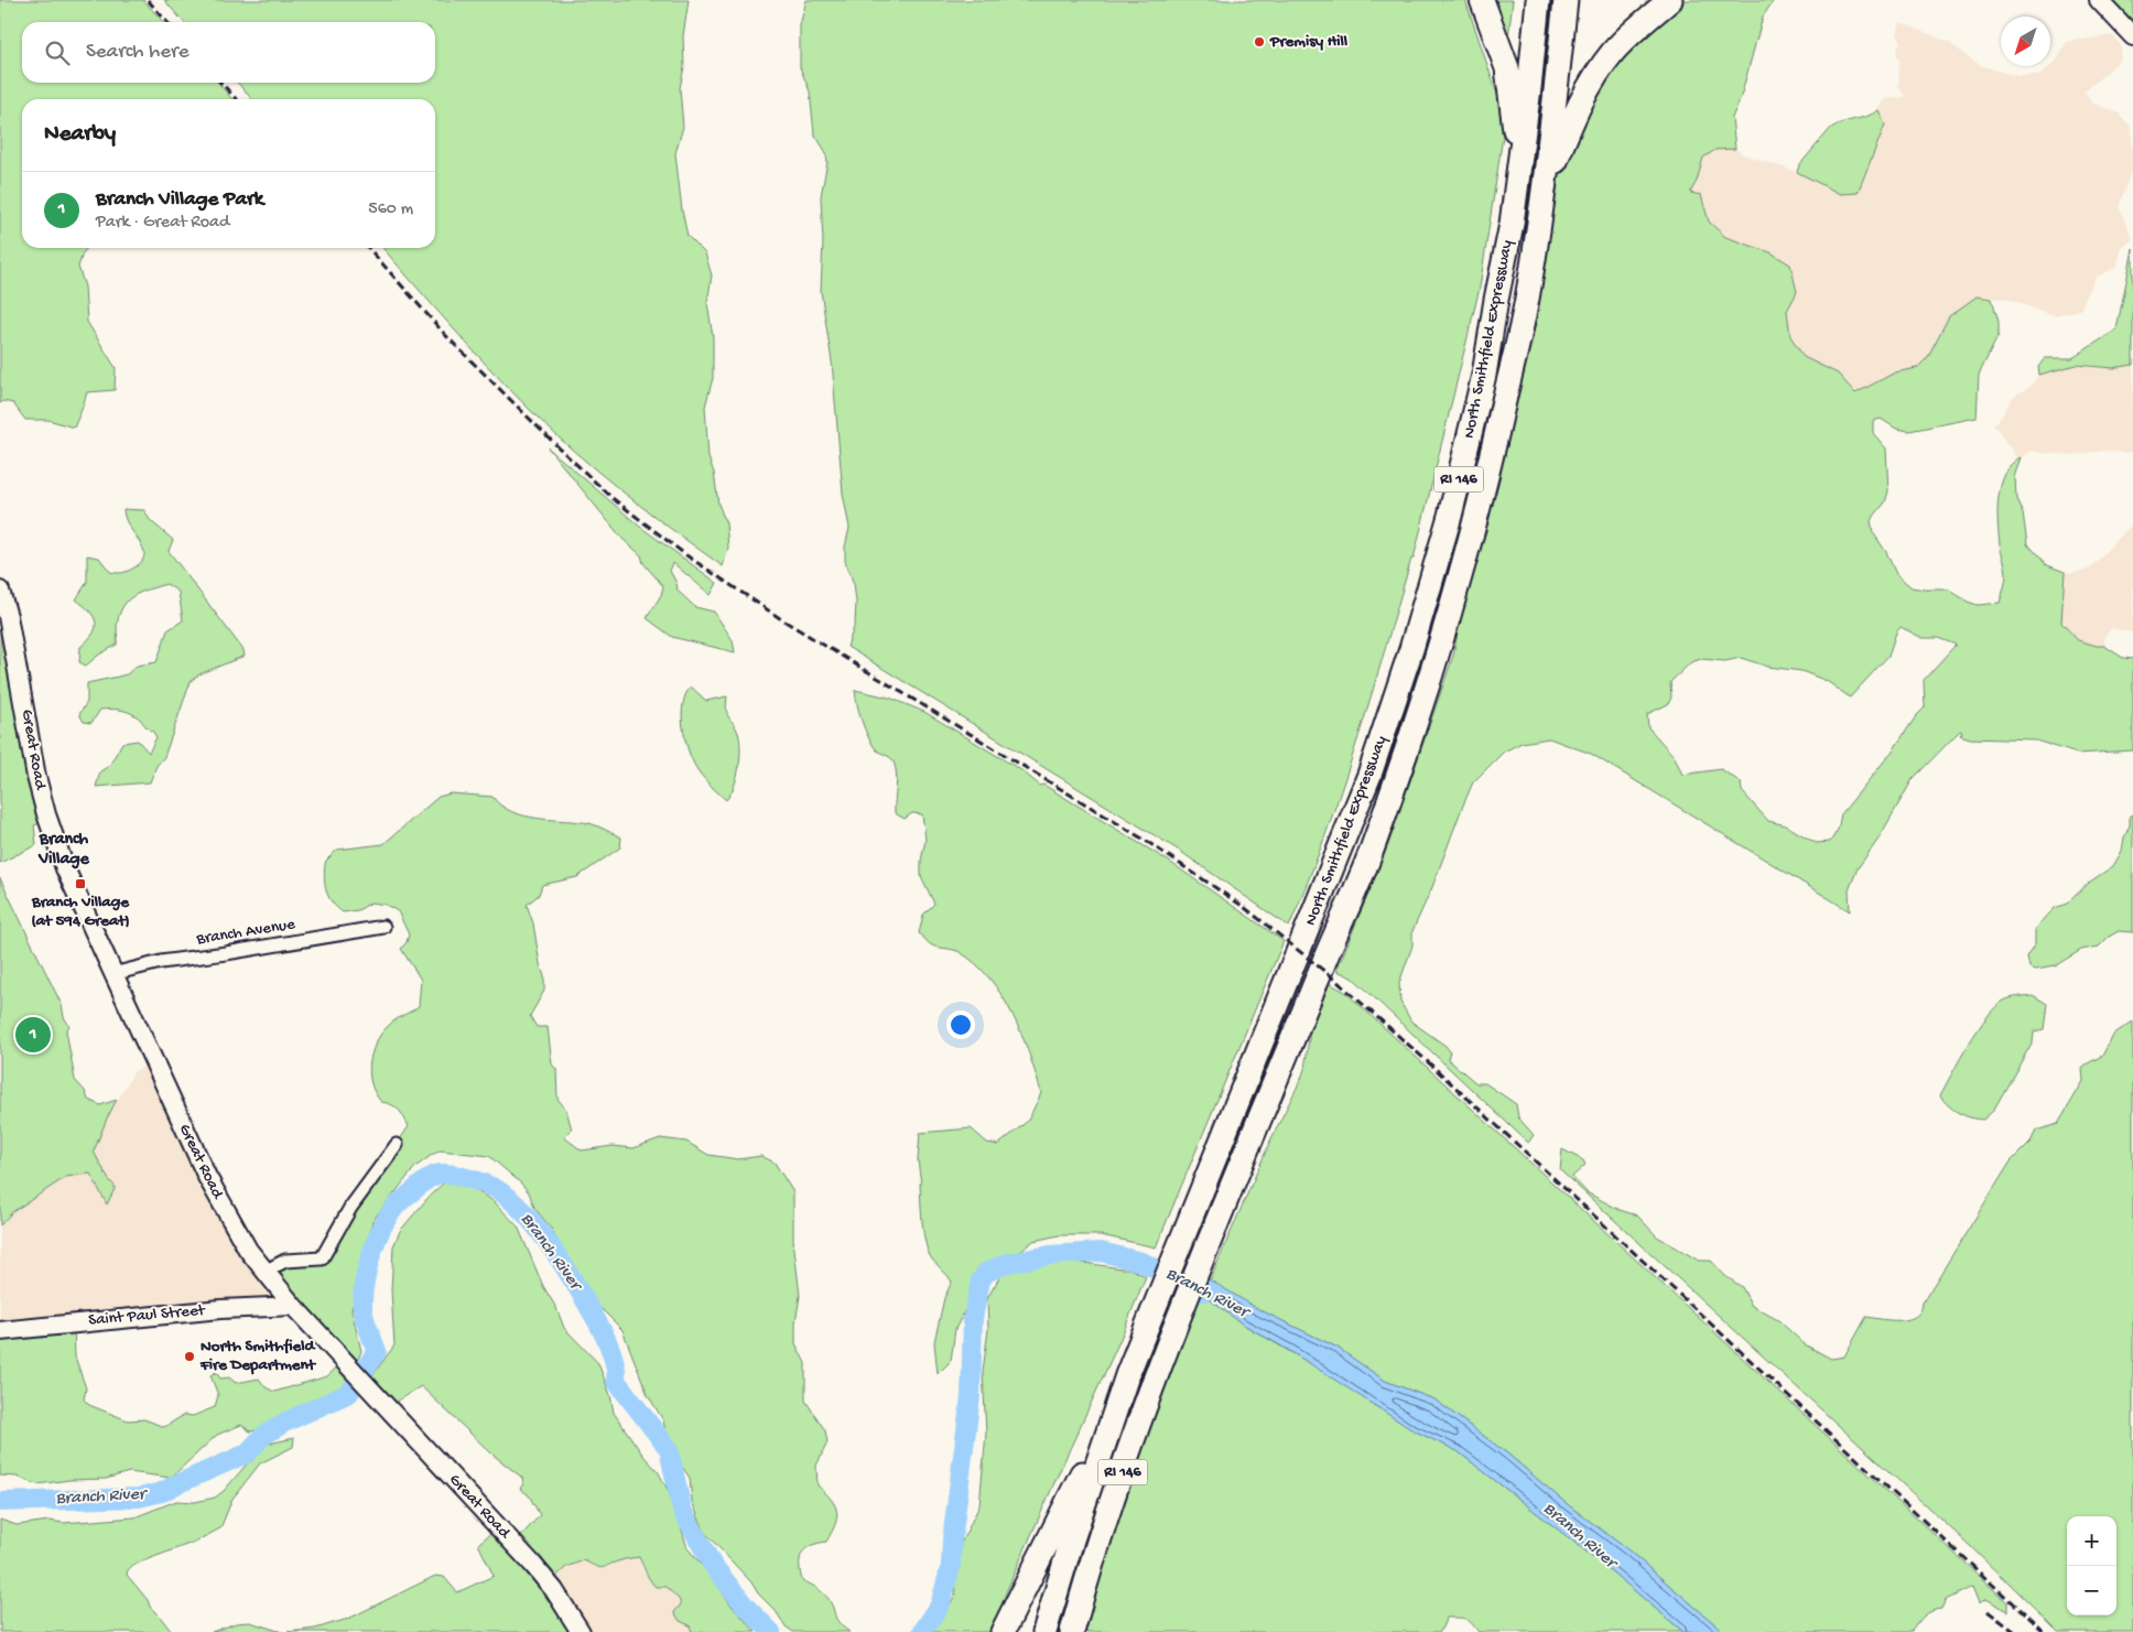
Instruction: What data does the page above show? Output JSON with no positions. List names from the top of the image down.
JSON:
{
  "streets": {
    "highway": ["North Smithfield Expressway", "RI 146"],
    "main road": ["Great Road", "Saint Paul Street"],
    "street": ["Branch Avenue"]
  },
  "crossings": [
    ["Great Road", "Branch Avenue"],
    ["Great Road", "Saint Paul Street"]
  ],
  "districts": ["Branch Village"],
  "water": ["Branch River"],
  "places": {
    "other": ["Premisy Hill", "North Smithfield Fire Department"],
    "transit": ["Branch Village (at 594 Great)"]
  },
  "north": "bottom left",
  "page": {
    "search": "Search here",
    "heading": "Nearby",
    "list": [
      {
        "mark": "1",
        "name": "Branch Village Park",
        "note": "Park · Great Road",
        "value": "560 m"
      }
    ],
    "pins": "1",
    "map_buttons": ["+", "−"]
  }
}
